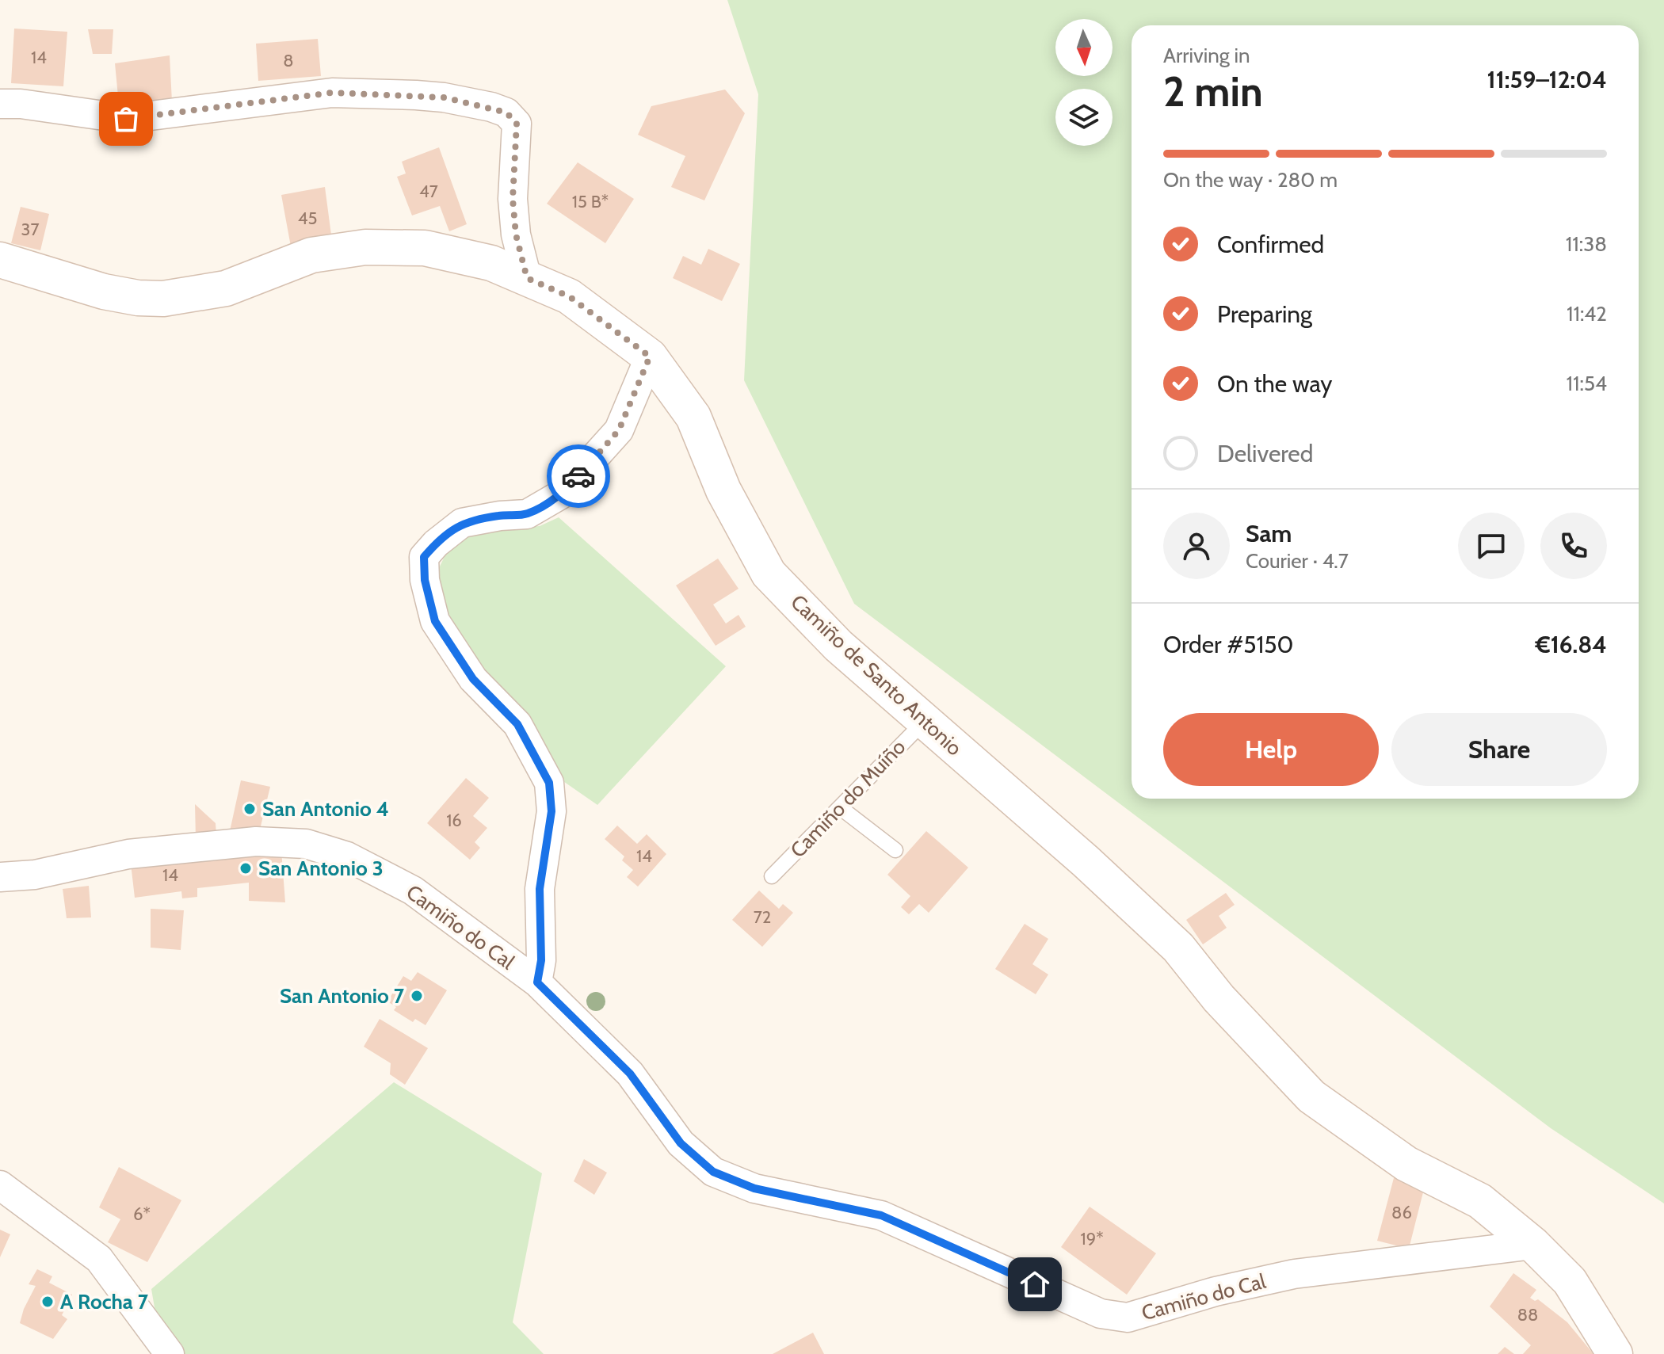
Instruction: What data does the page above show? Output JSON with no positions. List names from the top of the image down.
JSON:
{
  "streets": {
    "street": ["Camiño de Santo Antonio", "Camiño do Cal"],
    "lane": ["Camiño do Muíño"]
  },
  "crossings": [
    ["Camiño de Santo Antonio", "Camiño do Muíño"],
    ["Camiño de Santo Antonio", "Camiño do Cal"]
  ],
  "places": [
    "San Antonio 4",
    "San Antonio 3",
    "San Antonio 7",
    "A Rocha 7"
  ],
  "house_numbers": [
    "14",
    "8",
    "47",
    "15 B*",
    "45",
    "37",
    "16",
    "14",
    "14",
    "72",
    "86",
    "6*",
    "19*",
    "88"
  ],
  "north": "bottom",
  "page": {
    "heading": ["2 min", "Arriving in", "11:59–12:04"],
    "panel": [
      "Sam",
      "Courier · 4.7",
      "Order #5150",
      "€16.84"
    ],
    "bar": "On the way · 280 m",
    "list": [
      ["Confirmed", "11:38"],
      ["Preparing", "11:42"],
      ["On the way", "11:54"],
      "Delivered"
    ],
    "buttons": ["Help", "Share"]
  }
}
